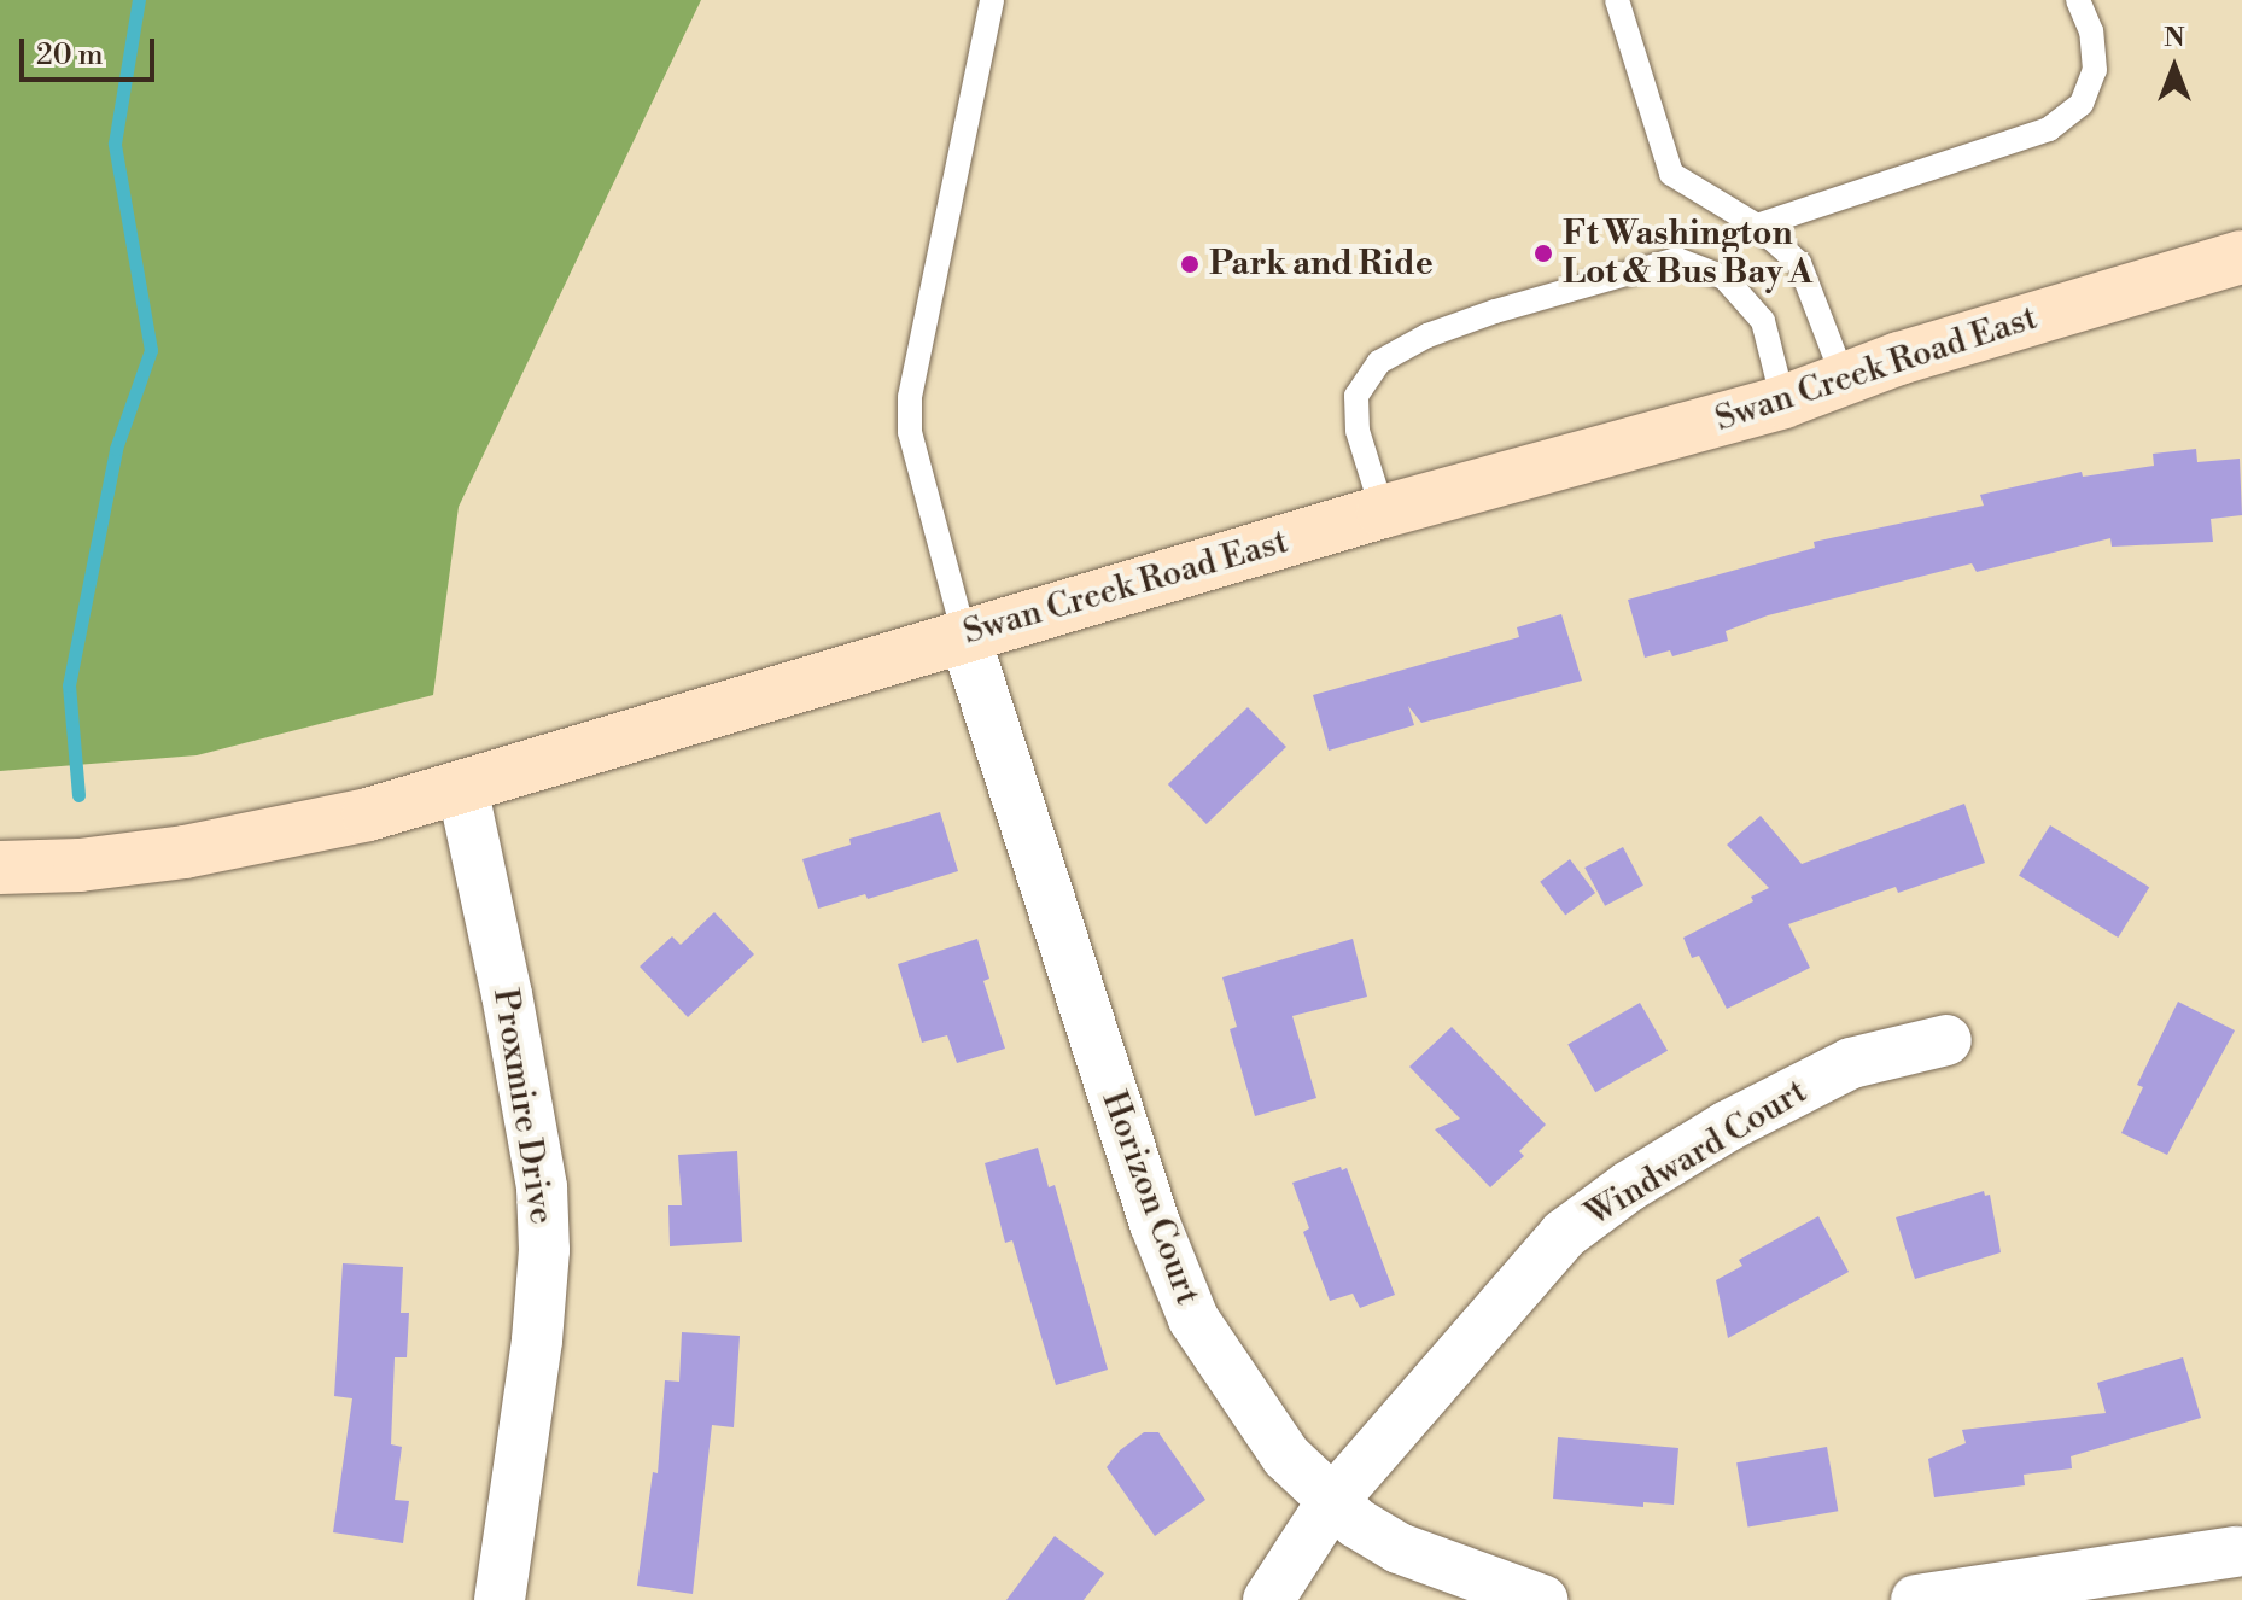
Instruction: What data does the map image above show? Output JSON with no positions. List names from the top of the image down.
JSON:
{
  "streets": {
    "main road": ["Swan Creek Road East"],
    "street": ["Proxmire Drive", "Windward Court", "Horizon Court"]
  },
  "crossings": [
    ["Swan Creek Road East", "Proxmire Drive"],
    ["Swan Creek Road East", "Horizon Court"],
    ["Windward Court", "Horizon Court"]
  ],
  "places": ["Ft Washington Lot & Bus Bay A", "Park and Ride"],
  "scale_bar": "20 m",
  "north": "top"
}
